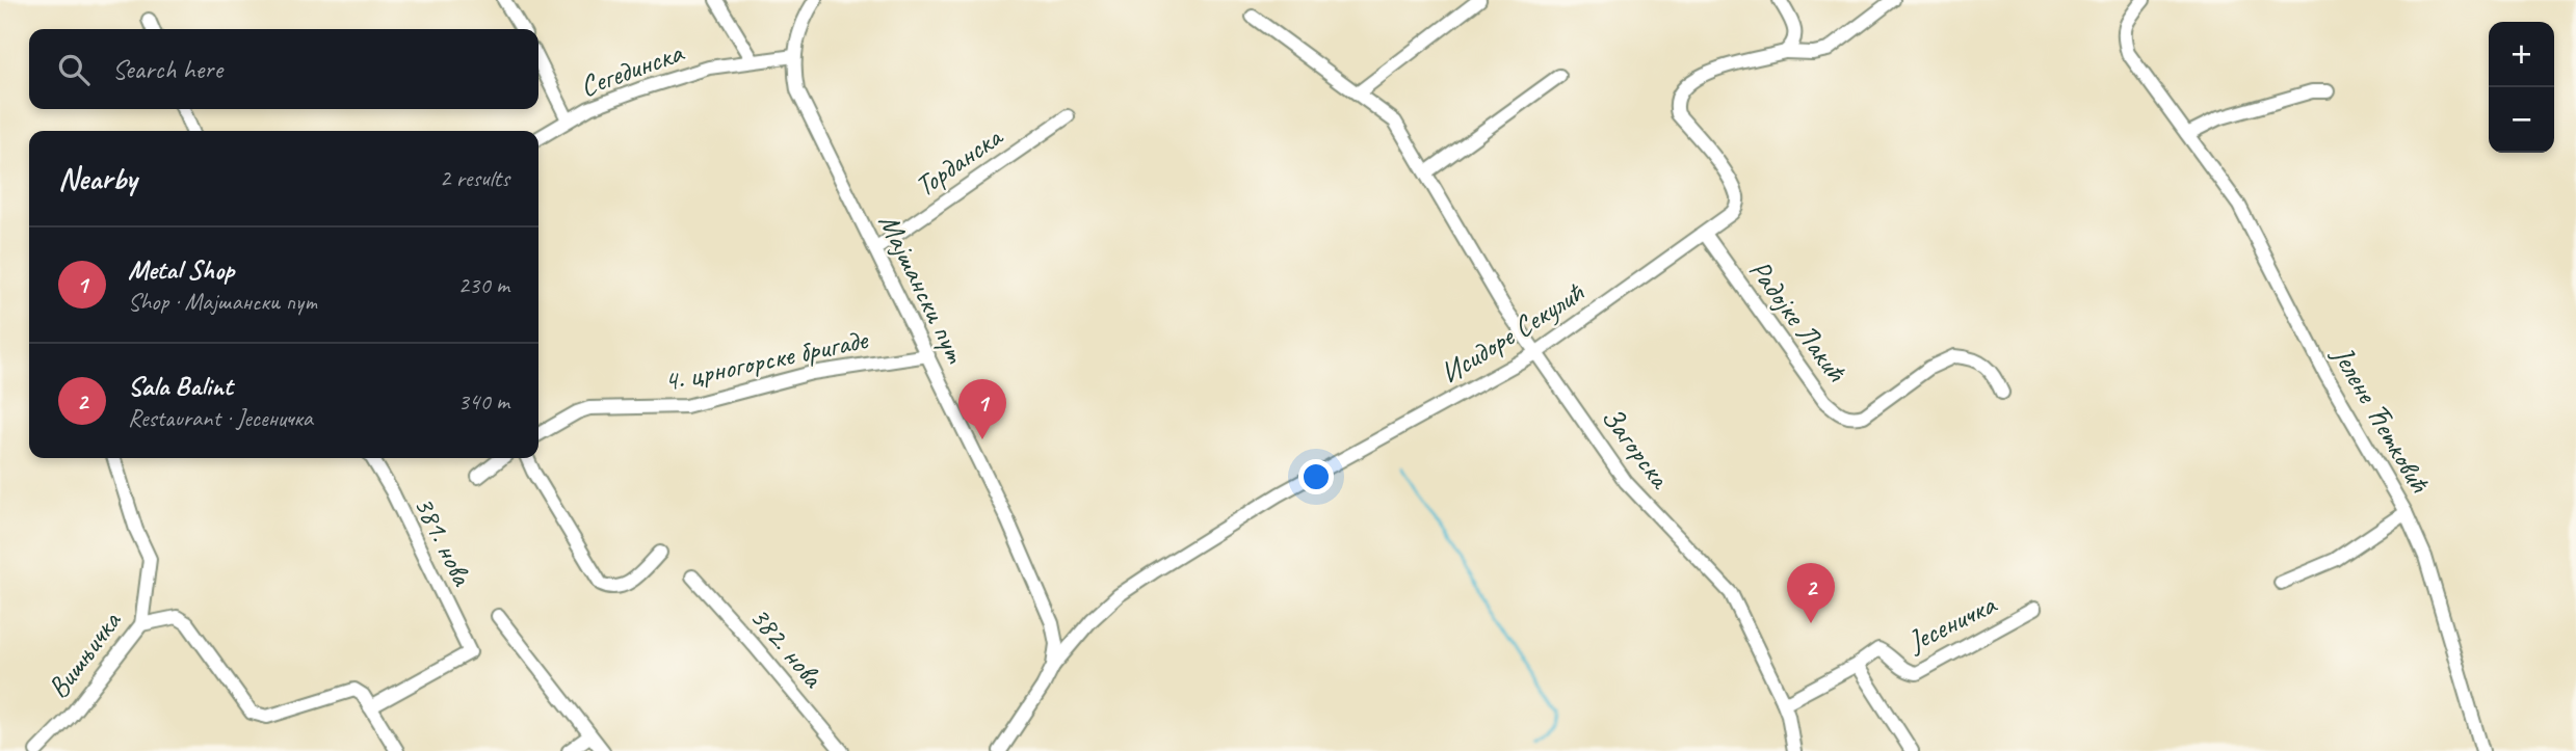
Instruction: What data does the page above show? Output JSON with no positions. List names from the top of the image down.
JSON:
{
  "streets": {
    "street": [
      "Сегединска",
      "Торданска",
      "Мајшански пут",
      "Радојке Лакић",
      "Исидоре Секулић",
      "4. црногорске бригаде",
      "Јелене Ћетковић",
      "Загорска",
      "381. нова",
      "Јесеничка",
      "382. нова",
      "Вишњичка"
    ]
  },
  "crossings": [
    ["Сегединска", "Мајшански пут"],
    ["Торданска", "Мајшански пут"],
    ["Мајшански пут", "Исидоре Секулић"],
    ["Мајшански пут", "4. црногорске бригаде"],
    ["Радојке Лакић", "Исидоре Секулић"],
    ["Исидоре Секулић", "Загорска"],
    ["Загорска", "Јесеничка"]
  ],
  "page": {
    "map_buttons": ["+", "−"],
    "search": "Search here",
    "heading": ["Nearby", "2 results"],
    "list": [
      {
        "mark": "1",
        "name": "Metal Shop",
        "note": "Shop · Мајшански пут",
        "value": "230 m"
      },
      {
        "mark": "2",
        "name": "Sala Balint",
        "note": "Restaurant · Јесеничка",
        "value": "340 m"
      }
    ],
    "pins": ["1", "2"]
  }
}
